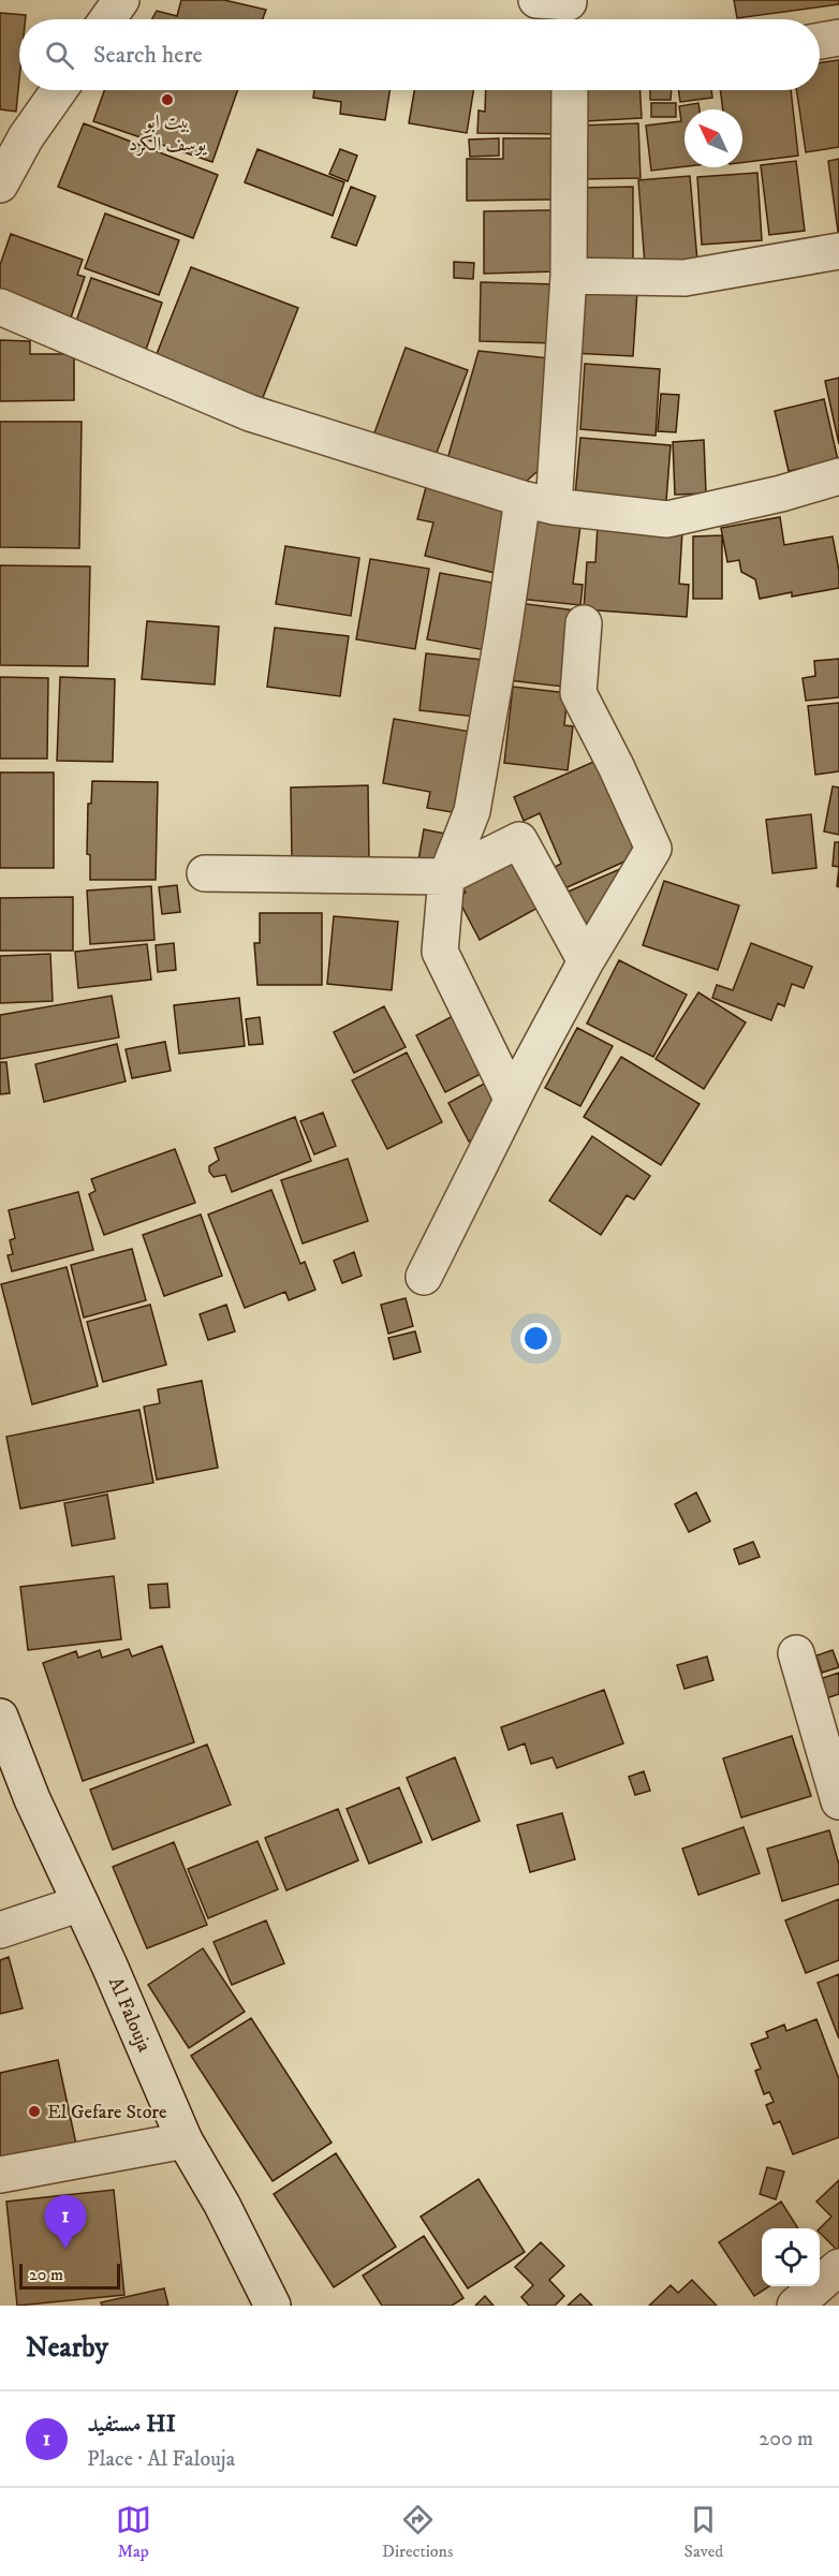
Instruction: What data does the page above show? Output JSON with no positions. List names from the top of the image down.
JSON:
{
  "streets": {
    "street": ["Al Falouja"]
  },
  "places": ["بيت ابو يوسف الكرد", "El Gefare Store"],
  "scale_bar": "20 m",
  "north": "top left",
  "page": {
    "search": "Search here",
    "pins": "1",
    "scale": "20 m",
    "heading": "Nearby",
    "list": [
      {
        "mark": "1",
        "name": "مستفيد HI",
        "note": "Place · Al Falouja",
        "value": "200 m"
      }
    ],
    "nav": ["Map", "Directions", "Saved"]
  }
}
